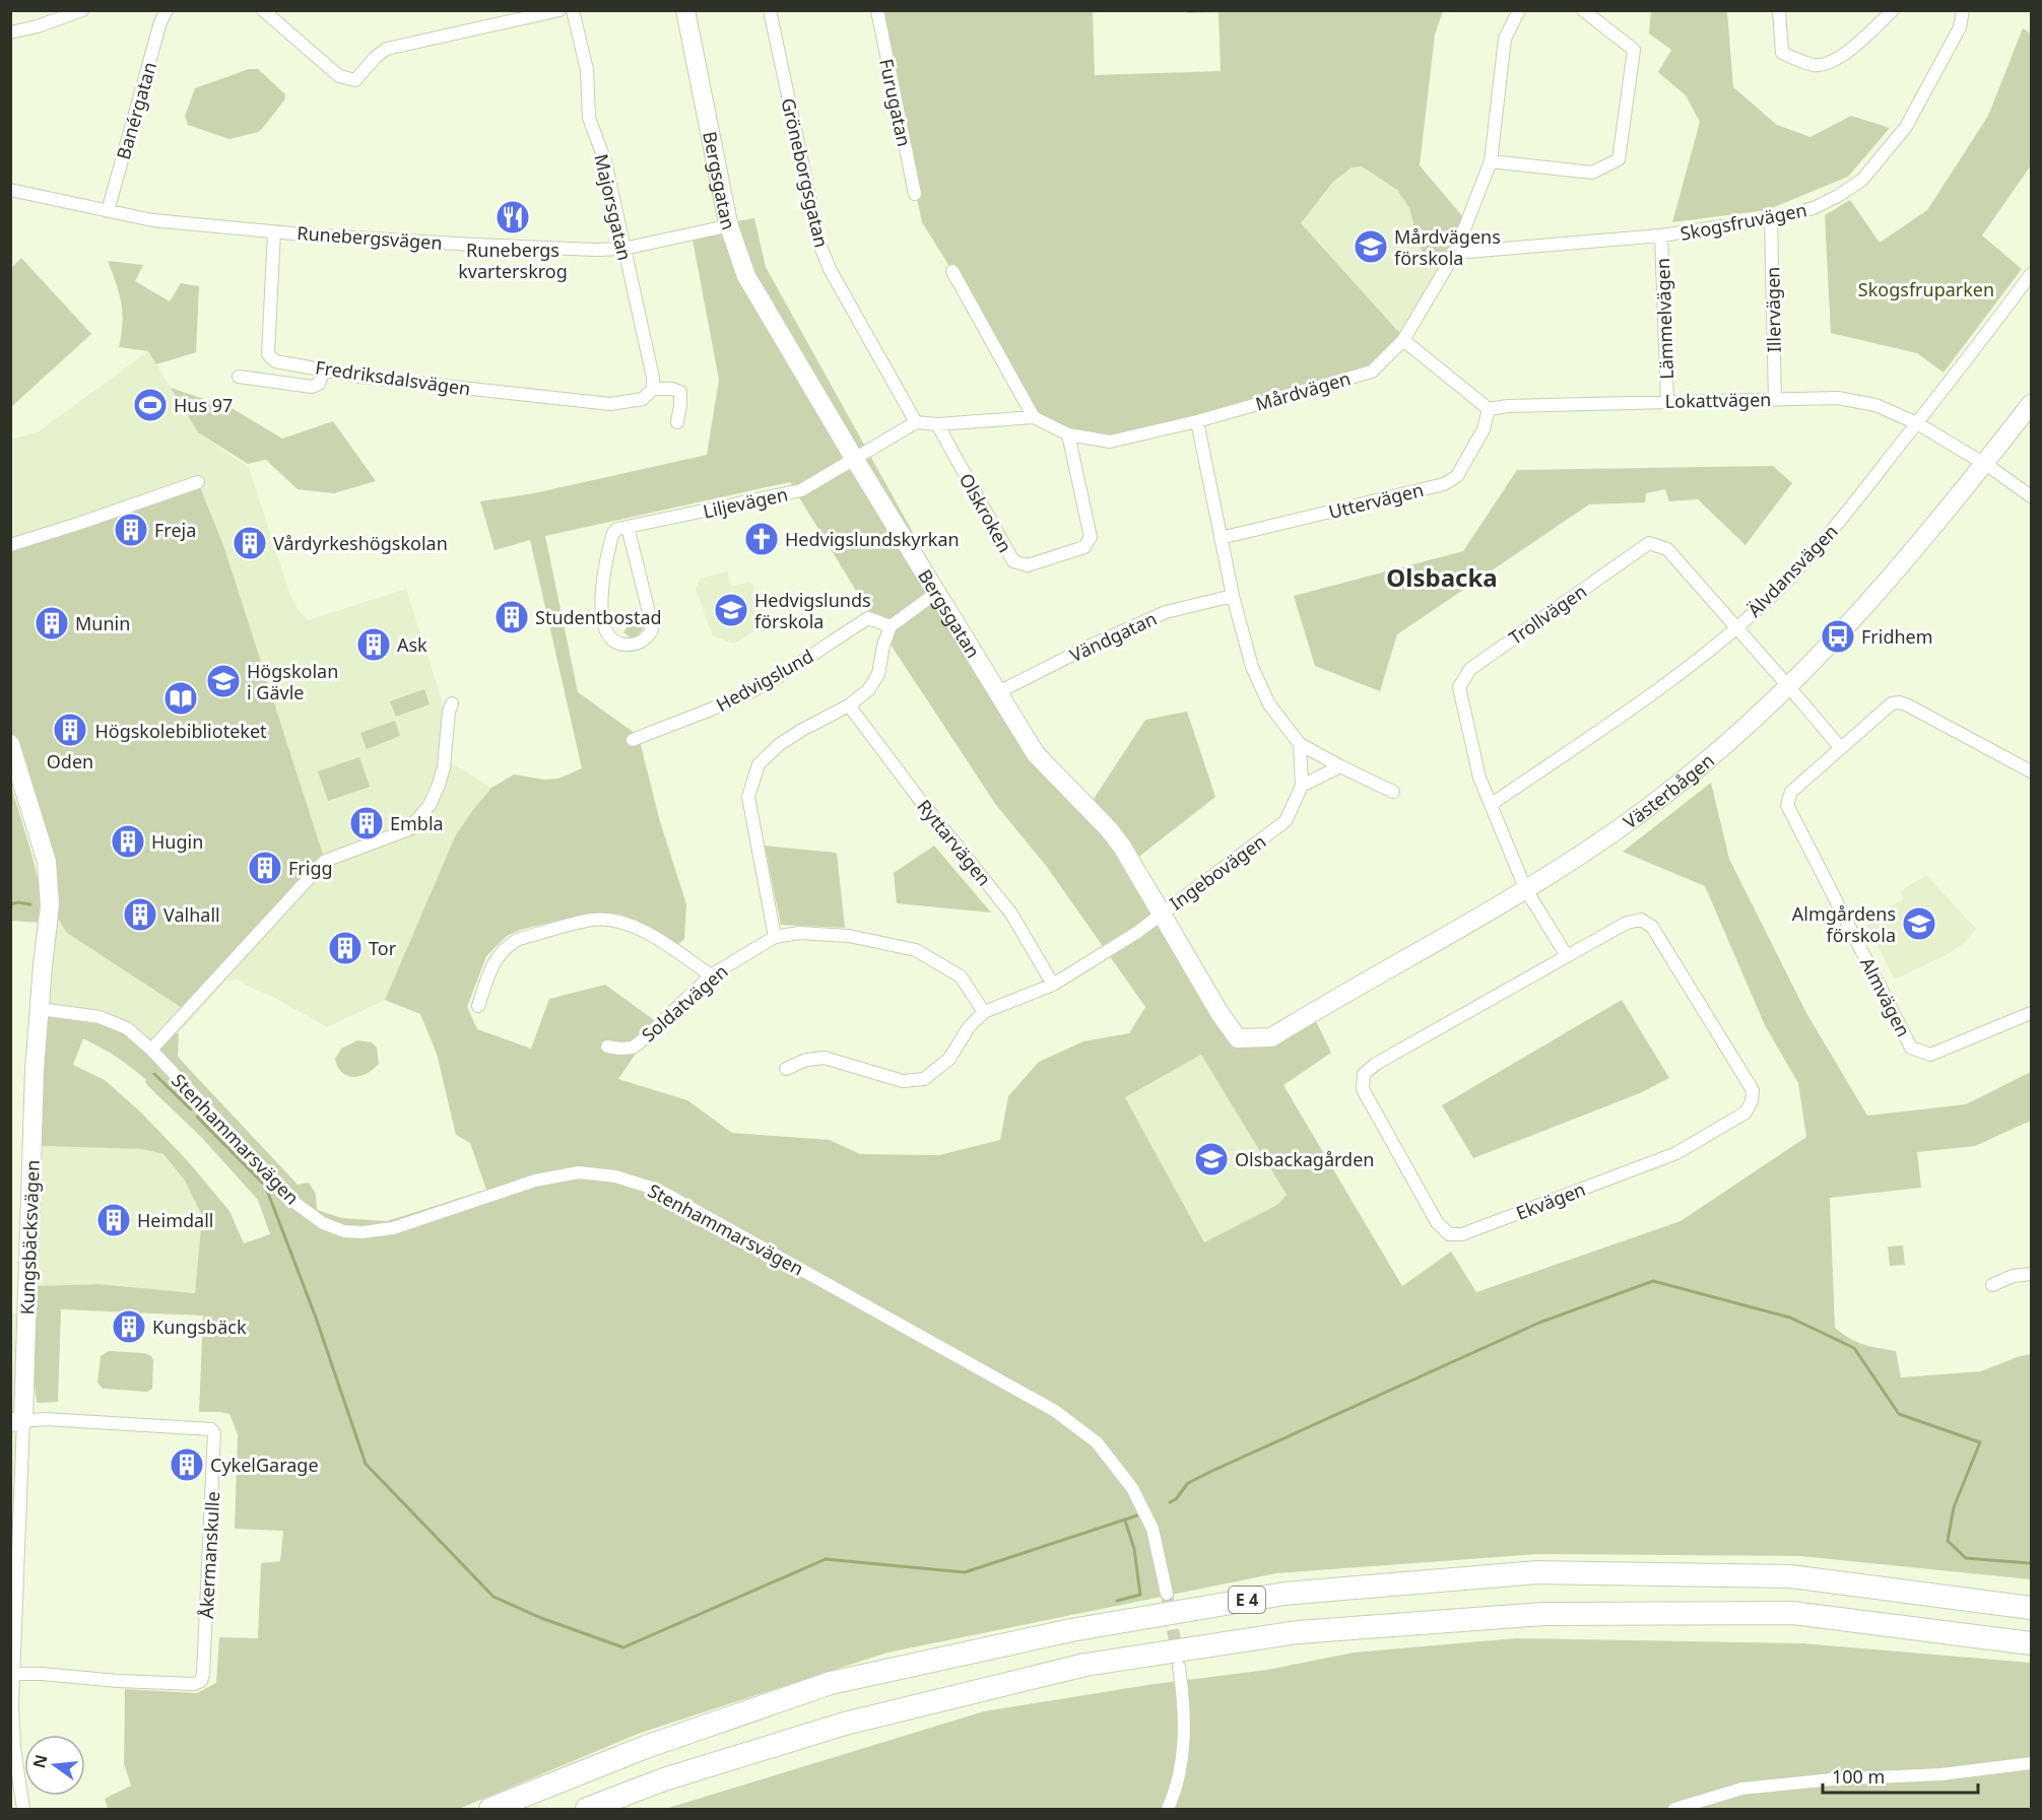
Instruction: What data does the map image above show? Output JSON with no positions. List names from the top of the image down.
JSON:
{
  "streets": {
    "highway": ["E 4"],
    "street": [
      "Furugatan",
      "Banérgatan",
      "Gröneborgsgatan",
      "Bergsgatan",
      "Majorsgatan",
      "Skogsfruvägen",
      "Runebergsvägen",
      "Illervägen",
      "Lämmelvägen",
      "Fredriksdalsvägen",
      "Mårdvägen",
      "Lokattvägen",
      "Uttervägen",
      "Liljevägen",
      "Olskroken",
      "Älvdansvägen",
      "Trollvägen",
      "Vändgatan",
      "Hedvigslund",
      "Västerbågen",
      "Ryttarvägen",
      "Ingebovägen",
      "Almvägen",
      "Soldatvägen",
      "Stenhammarsvägen",
      "Ekvägen",
      "Kungsbäcksvägen",
      "Åkermanskulle"
    ]
  },
  "crossings": [
    ["Banérgatan", "Runebergsvägen"],
    ["Bergsgatan", "Runebergsvägen"],
    ["Bergsgatan", "Liljevägen"],
    ["Bergsgatan", "Vändgatan"],
    ["Bergsgatan", "Västerbågen"],
    ["Bergsgatan", "Ingebovägen"],
    ["Majorsgatan", "Runebergsvägen"],
    ["Majorsgatan", "Fredriksdalsvägen"],
    ["Skogsfruvägen", "Illervägen"],
    ["Skogsfruvägen", "Lämmelvägen"],
    ["Skogsfruvägen", "Mårdvägen"],
    ["Runebergsvägen", "Fredriksdalsvägen"],
    ["Illervägen", "Lokattvägen"],
    ["Lämmelvägen", "Lokattvägen"],
    ["Mårdvägen", "Olskroken"],
    ["Lokattvägen", "Uttervägen"],
    ["Lokattvägen", "Älvdansvägen"],
    ["Lokattvägen", "Västerbågen"],
    ["Älvdansvägen", "Trollvägen"],
    ["Trollvägen", "Västerbågen"],
    ["Ryttarvägen", "Ingebovägen"],
    ["Ingebovägen", "Soldatvägen"],
    ["Stenhammarsvägen", "Kungsbäcksvägen"],
    ["Kungsbäcksvägen", "Åkermanskulle"]
  ],
  "districts": ["Olsbacka"],
  "parks": ["Skogsfruparken"],
  "places": {
    "restaurant": ["Runebergs kvarterskrog"],
    "school or university": [
      "Mårdvägens förskola",
      "Hedvigslunds förskola",
      "Högskolan i Gävle",
      "Almgårdens förskola",
      "Olsbackagården"
    ],
    "sports": ["Hus 97"],
    "building": [
      "Freja",
      "Vårdyrkeshögskolan",
      "Studentbostad",
      "Munin",
      "Ask",
      "Oden",
      "Embla",
      "Hugin",
      "Frigg",
      "Valhall",
      "Tor",
      "Heimdall",
      "Kungsbäck",
      "CykelGarage"
    ],
    "church": ["Hedvigslundskyrkan"],
    "bus stop": ["Fridhem"],
    "library": ["Högskolebiblioteket"]
  },
  "scale_bar": "100 m",
  "north": "left"
}
